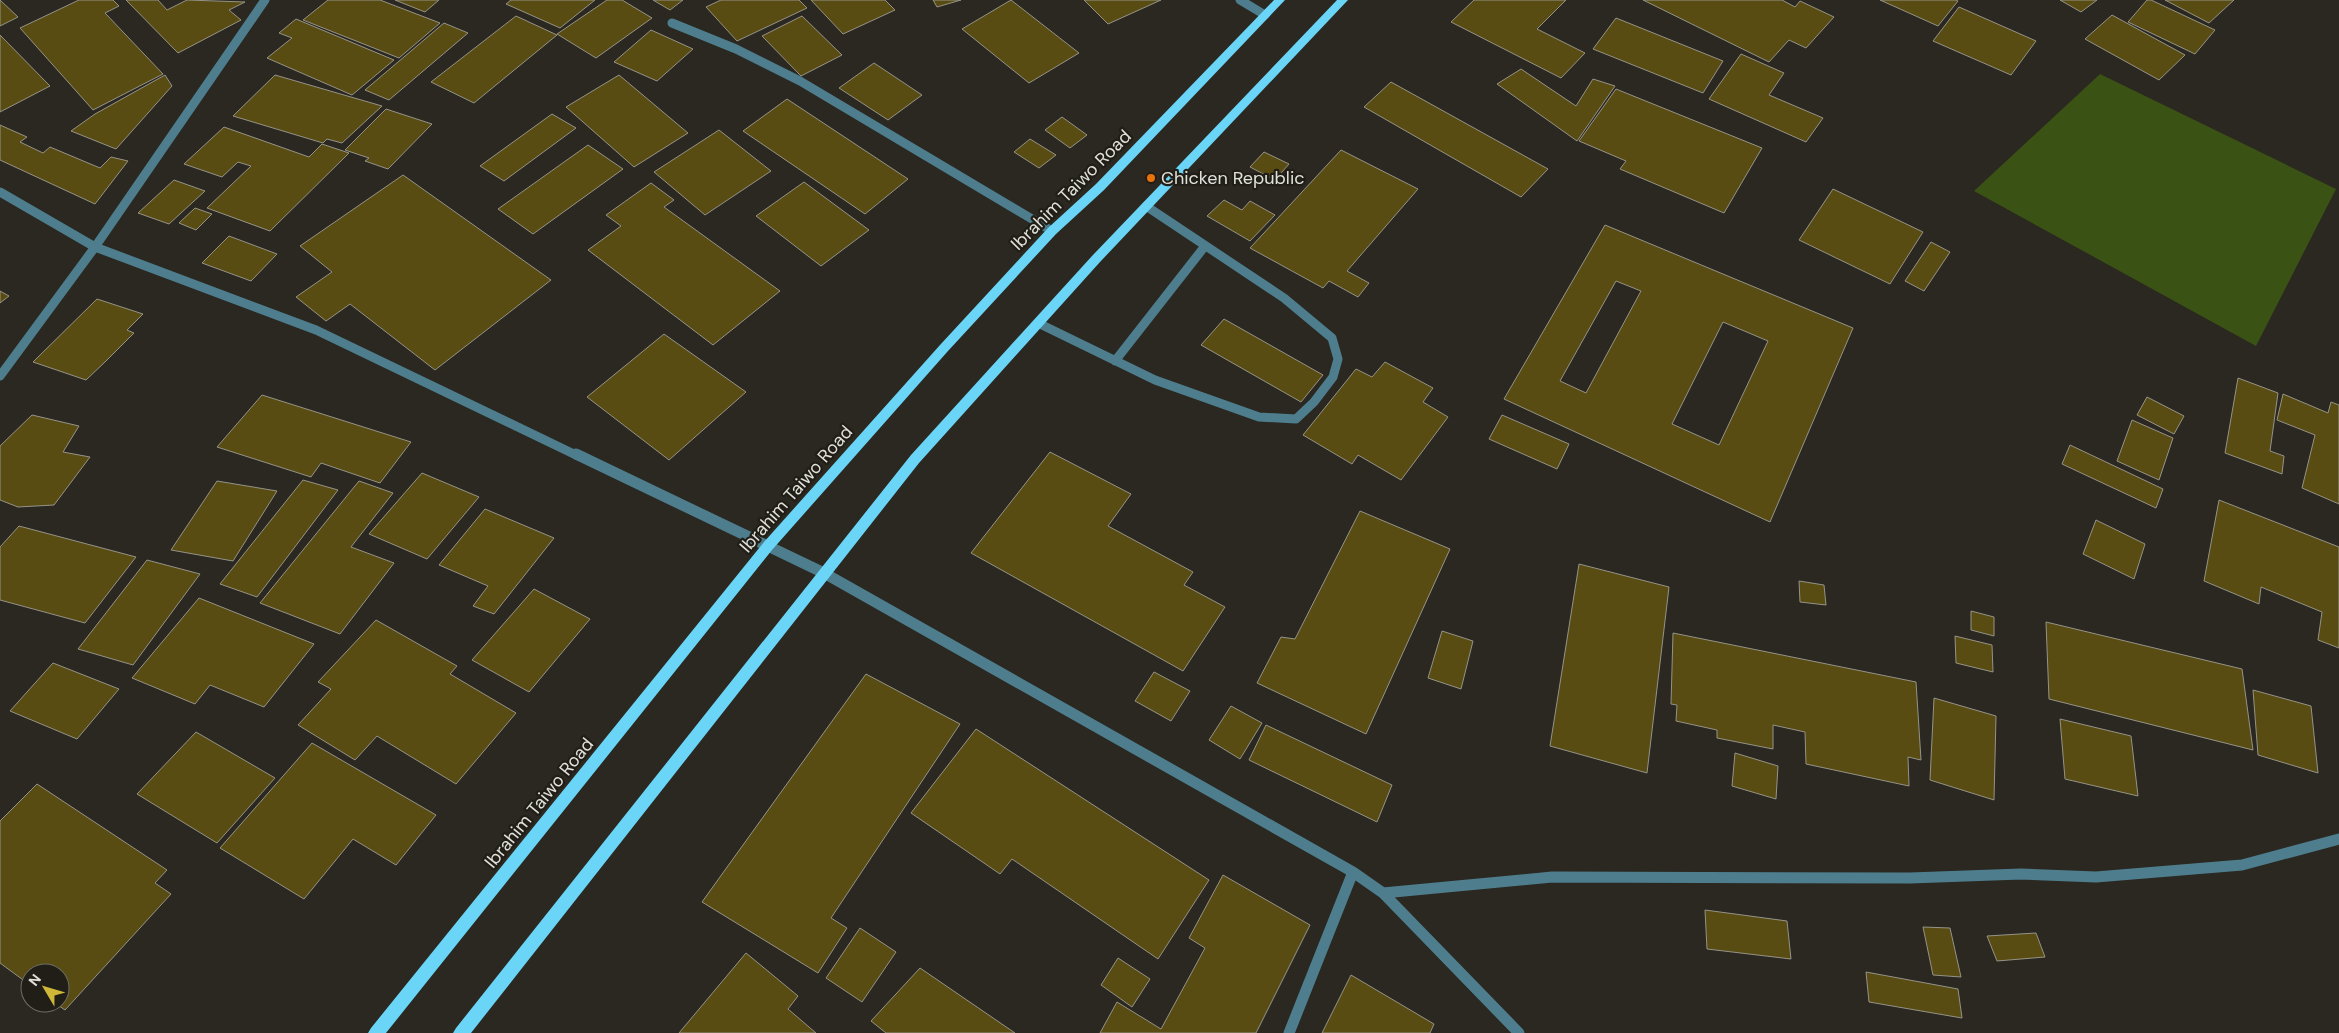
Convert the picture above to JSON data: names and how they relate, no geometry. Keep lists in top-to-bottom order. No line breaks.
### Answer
{"streets":{"main road":["Ibrahim Taiwo Road"]},"places":["Chicken Republic"],"north":"top left"}
